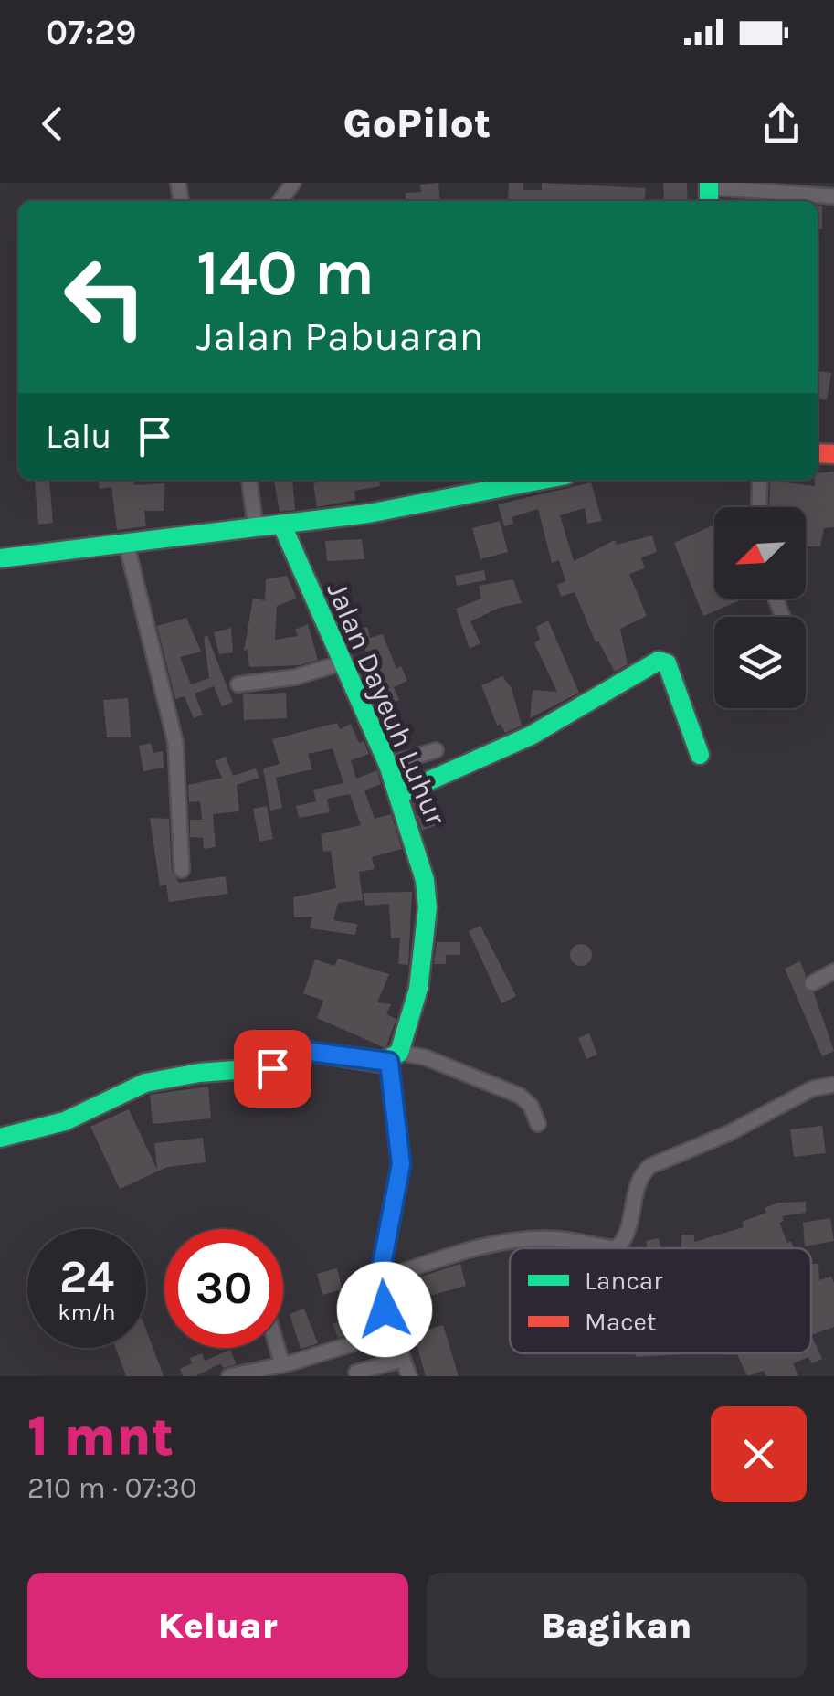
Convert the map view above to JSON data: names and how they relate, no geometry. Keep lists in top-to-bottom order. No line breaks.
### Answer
{"streets":{"street":["Jalan Dayeuh Luhur"]},"legend":["Lancar","Macet"],"north":"bottom left","page":{"status":"07:29","header":"GoPilot","turn":["140 m","Jalan Pabuaran"],"then":"Lalu","speed":"24 km/h","limit":"30","heading":["1 mnt","210 m · 07:30"],"buttons":["Keluar","Bagikan"]}}
